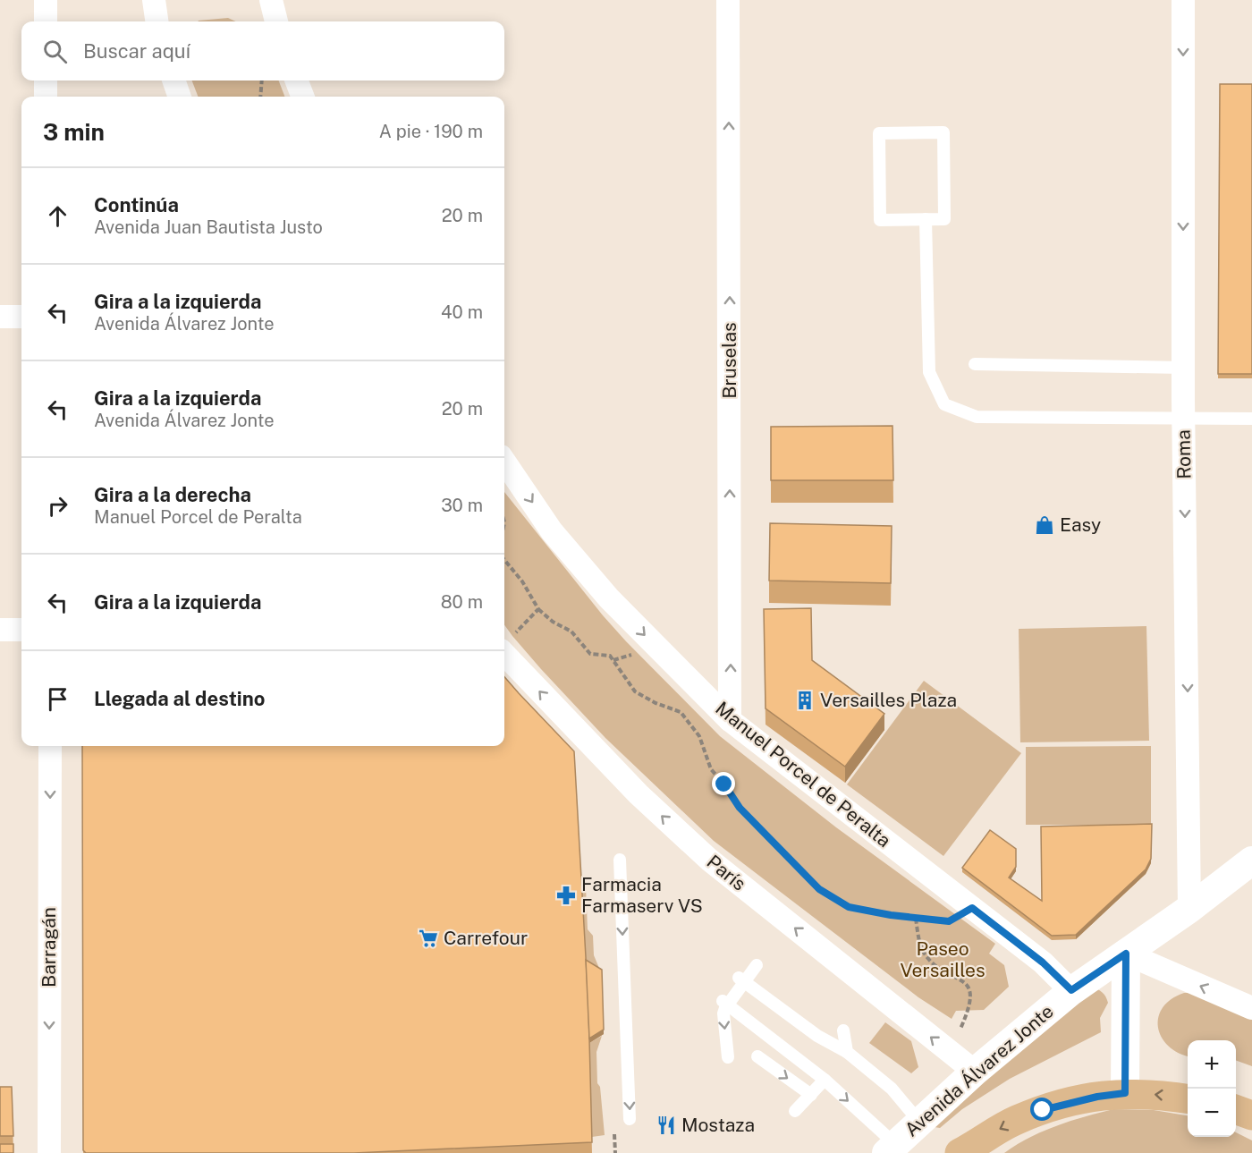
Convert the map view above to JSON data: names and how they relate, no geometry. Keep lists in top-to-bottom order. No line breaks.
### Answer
{"streets":{"street":["Bruselas","Roma","Manuel Porcel de Peralta","París","Barragán","Avenida Álvarez Jonte"]},"crossings":[["Bruselas","Manuel Porcel de Peralta"],["Roma","Avenida Álvarez Jonte"],["Manuel Porcel de Peralta","Avenida Álvarez Jonte"],["París","Avenida Álvarez Jonte"]],"one_way":["Bruselas","Roma","Manuel Porcel de Peralta","París","Barragán"],"parks":["Paseo Versailles"],"places":{"shop":["Easy"],"building":["Versailles Plaza"],"pharmacy":["Farmacia Farmaserv VS"],"supermarket":["Carrefour"],"restaurant":["Mostaza"]},"page":{"search":"Buscar aquí","heading":["3 min","A pie · 190 m"],"list":[["Continúa","Avenida Juan Bautista Justo","20 m"],["Gira a la izquierda","Avenida Álvarez Jonte","40 m"],["Gira a la izquierda","Avenida Álvarez Jonte","20 m"],["Gira a la derecha","Manuel Porcel de Peralta","30 m"],["Gira a la izquierda","80 m"],"Llegada al destino"],"map_buttons":["+","−"]}}
